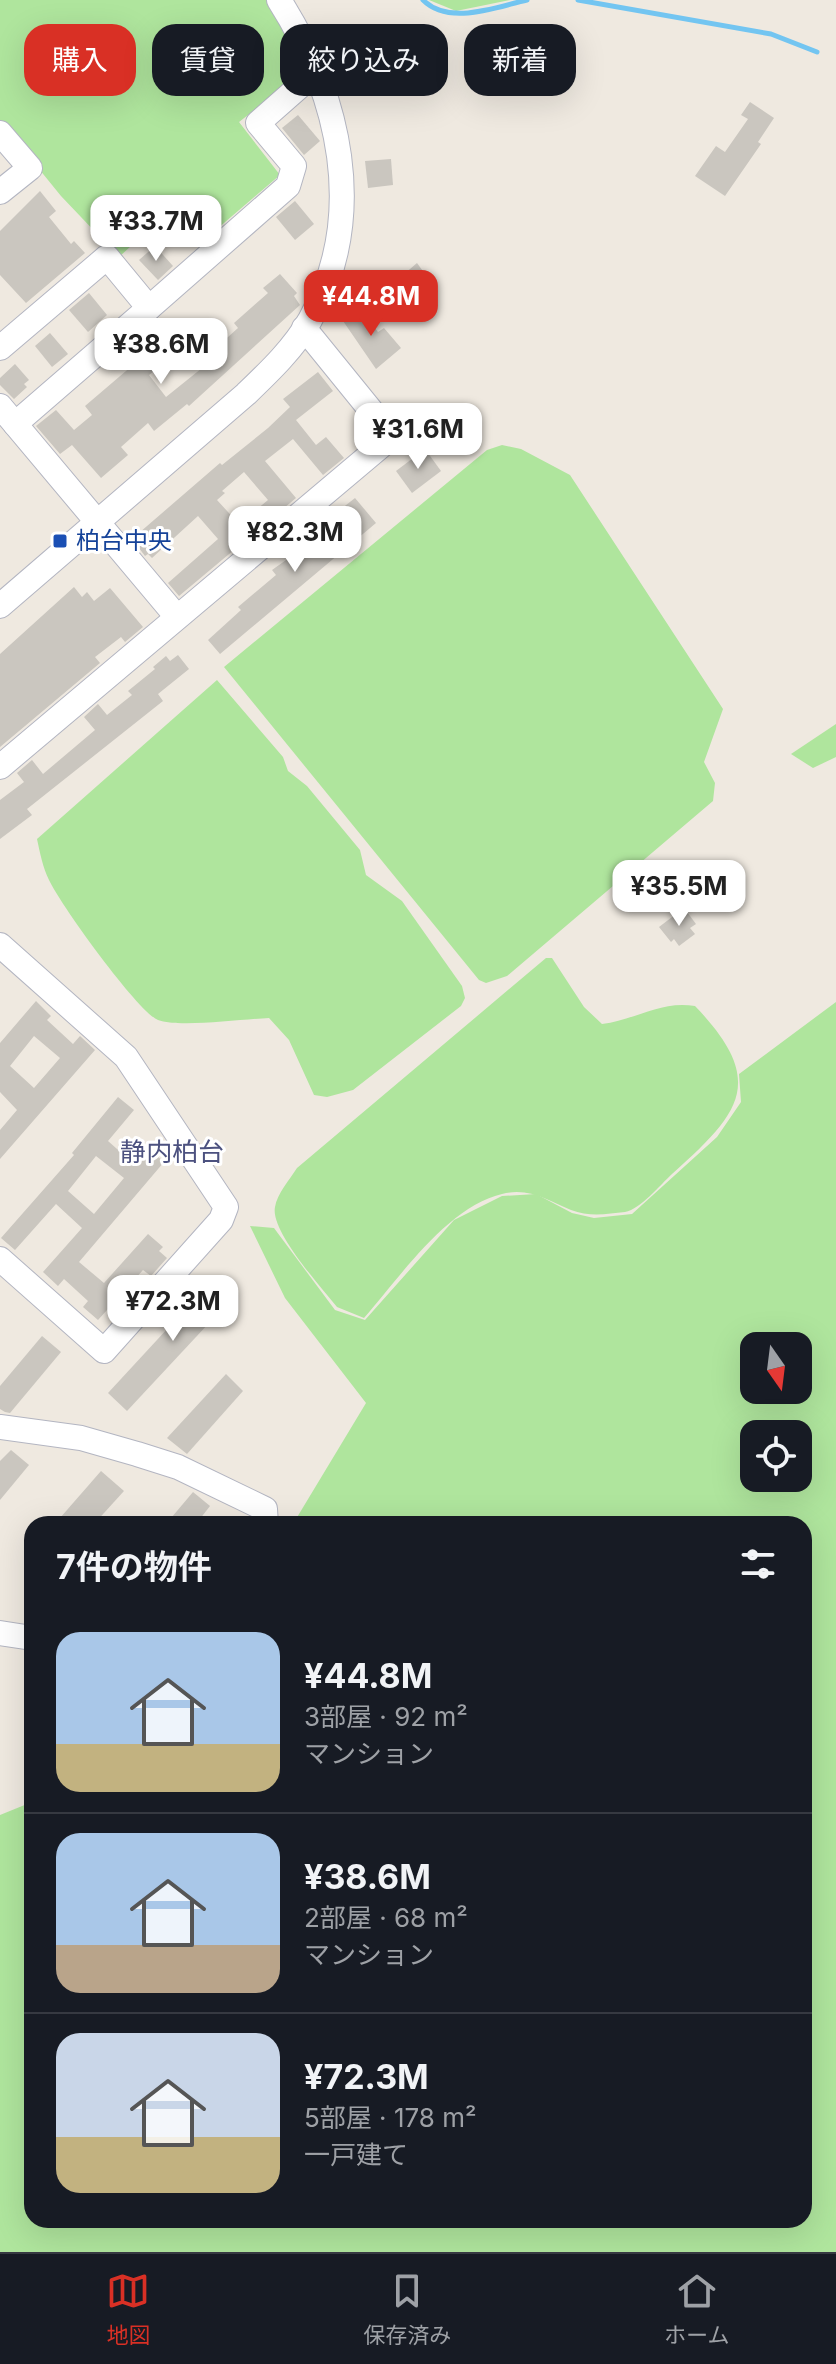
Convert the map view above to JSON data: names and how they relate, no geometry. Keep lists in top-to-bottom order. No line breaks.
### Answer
{"districts":["静内柏台"],"places":{"transit":["柏台中央"]},"north":"bottom","page":{"chip":["購入","賃貸","絞り込み","新着"],"price":["¥33.7M","¥44.8M","¥38.6M","¥31.6M","¥82.3M","¥35.5M","¥72.3M"],"heading":"7件の物件","list":[{"name":"¥44.8M","note":"3部屋 · 92 m² · マンション"},{"name":"¥38.6M","note":"2部屋 · 68 m² · マンション"},{"name":"¥72.3M","note":"5部屋 · 178 m² · 一戸建て"}],"tabs":["地図","保存済み","ホーム"]}}
